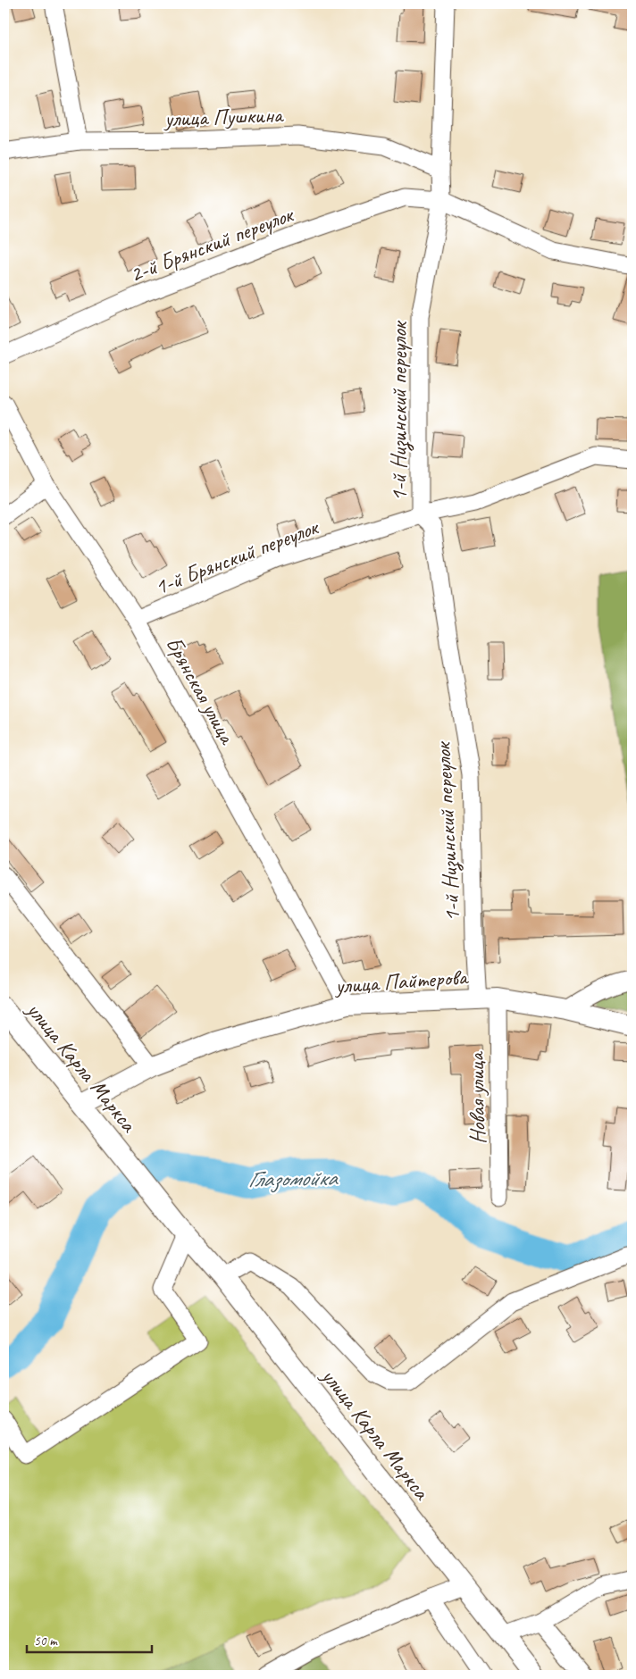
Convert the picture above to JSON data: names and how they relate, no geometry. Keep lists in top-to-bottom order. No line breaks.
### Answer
{"streets":{"main road":["улица Пайтерова","улица Карла Маркса"],"street":["улица Пушкина","2-й Брянский переулок","1-й Низинский переулок","1-й Брянский переулок","Брянская улица","Новая улица"]},"crossings":[["улица Пушкина","1-й Низинский переулок"],["2-й Брянский переулок","1-й Низинский переулок"],["1-й Низинский переулок","1-й Брянский переулок"],["1-й Низинский переулок","улица Пайтерова"],["1-й Низинский переулок","Новая улица"],["1-й Брянский переулок","Брянская улица"],["Брянская улица","улица Пайтерова"],["улица Пайтерова","улица Карла Маркса"],["улица Пайтерова","Новая улица"]],"water":["Глазомойка"],"scale_bar":"50 m"}
